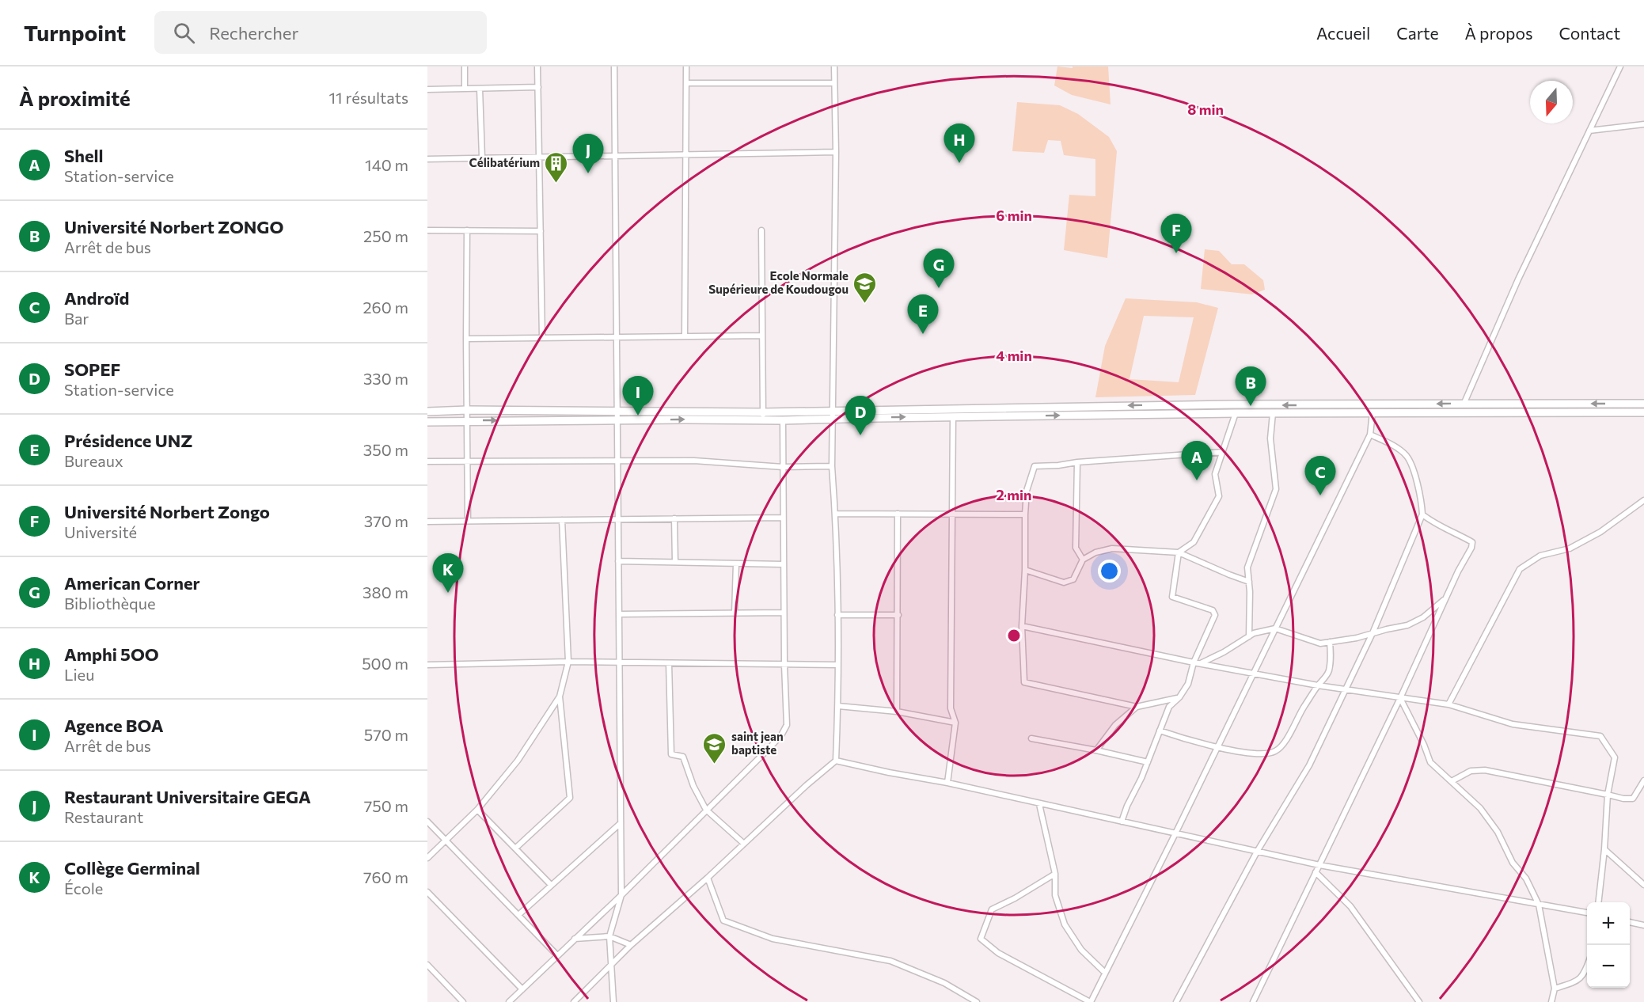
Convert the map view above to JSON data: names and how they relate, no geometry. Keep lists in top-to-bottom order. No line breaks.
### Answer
{"places":{"building":["Célibatérium"],"school or university":["Ecole Normale Supérieure de Koudougou","saint jean baptiste"]},"north":"bottom","page":{"header":"Turnpoint","search":"Rechercher","nav":["Accueil","Carte","À propos","Contact"],"heading":["À proximité","11 résultats"],"pins":["H","J","F","G","E","B","I","D","A","C","K"],"list":[{"mark":"A","name":"Shell","note":"Station-service","value":"140 m"},{"mark":"B","name":"Université Norbert ZONGO","note":"Arrêt de bus","value":"250 m"},{"mark":"C","name":"Androïd","note":"Bar","value":"260 m"},{"mark":"D","name":"SOPEF","note":"Station-service","value":"330 m"},{"mark":"E","name":"Présidence UNZ","note":"Bureaux","value":"350 m"},{"mark":"F","name":"Université Norbert Zongo","note":"Université","value":"370 m"},{"mark":"G","name":"American Corner","note":"Bibliothèque","value":"380 m"},{"mark":"H","name":"Amphi 5OO","note":"Lieu","value":"500 m"},{"mark":"I","name":"Agence BOA","note":"Arrêt de bus","value":"570 m"},{"mark":"J","name":"Restaurant Universitaire GEGA","note":"Restaurant","value":"750 m"},{"mark":"K","name":"Collège Germinal","note":"École","value":"760 m"}],"map_buttons":["+","−"]},"rings":["8 min","6 min","4 min","2 min"]}
